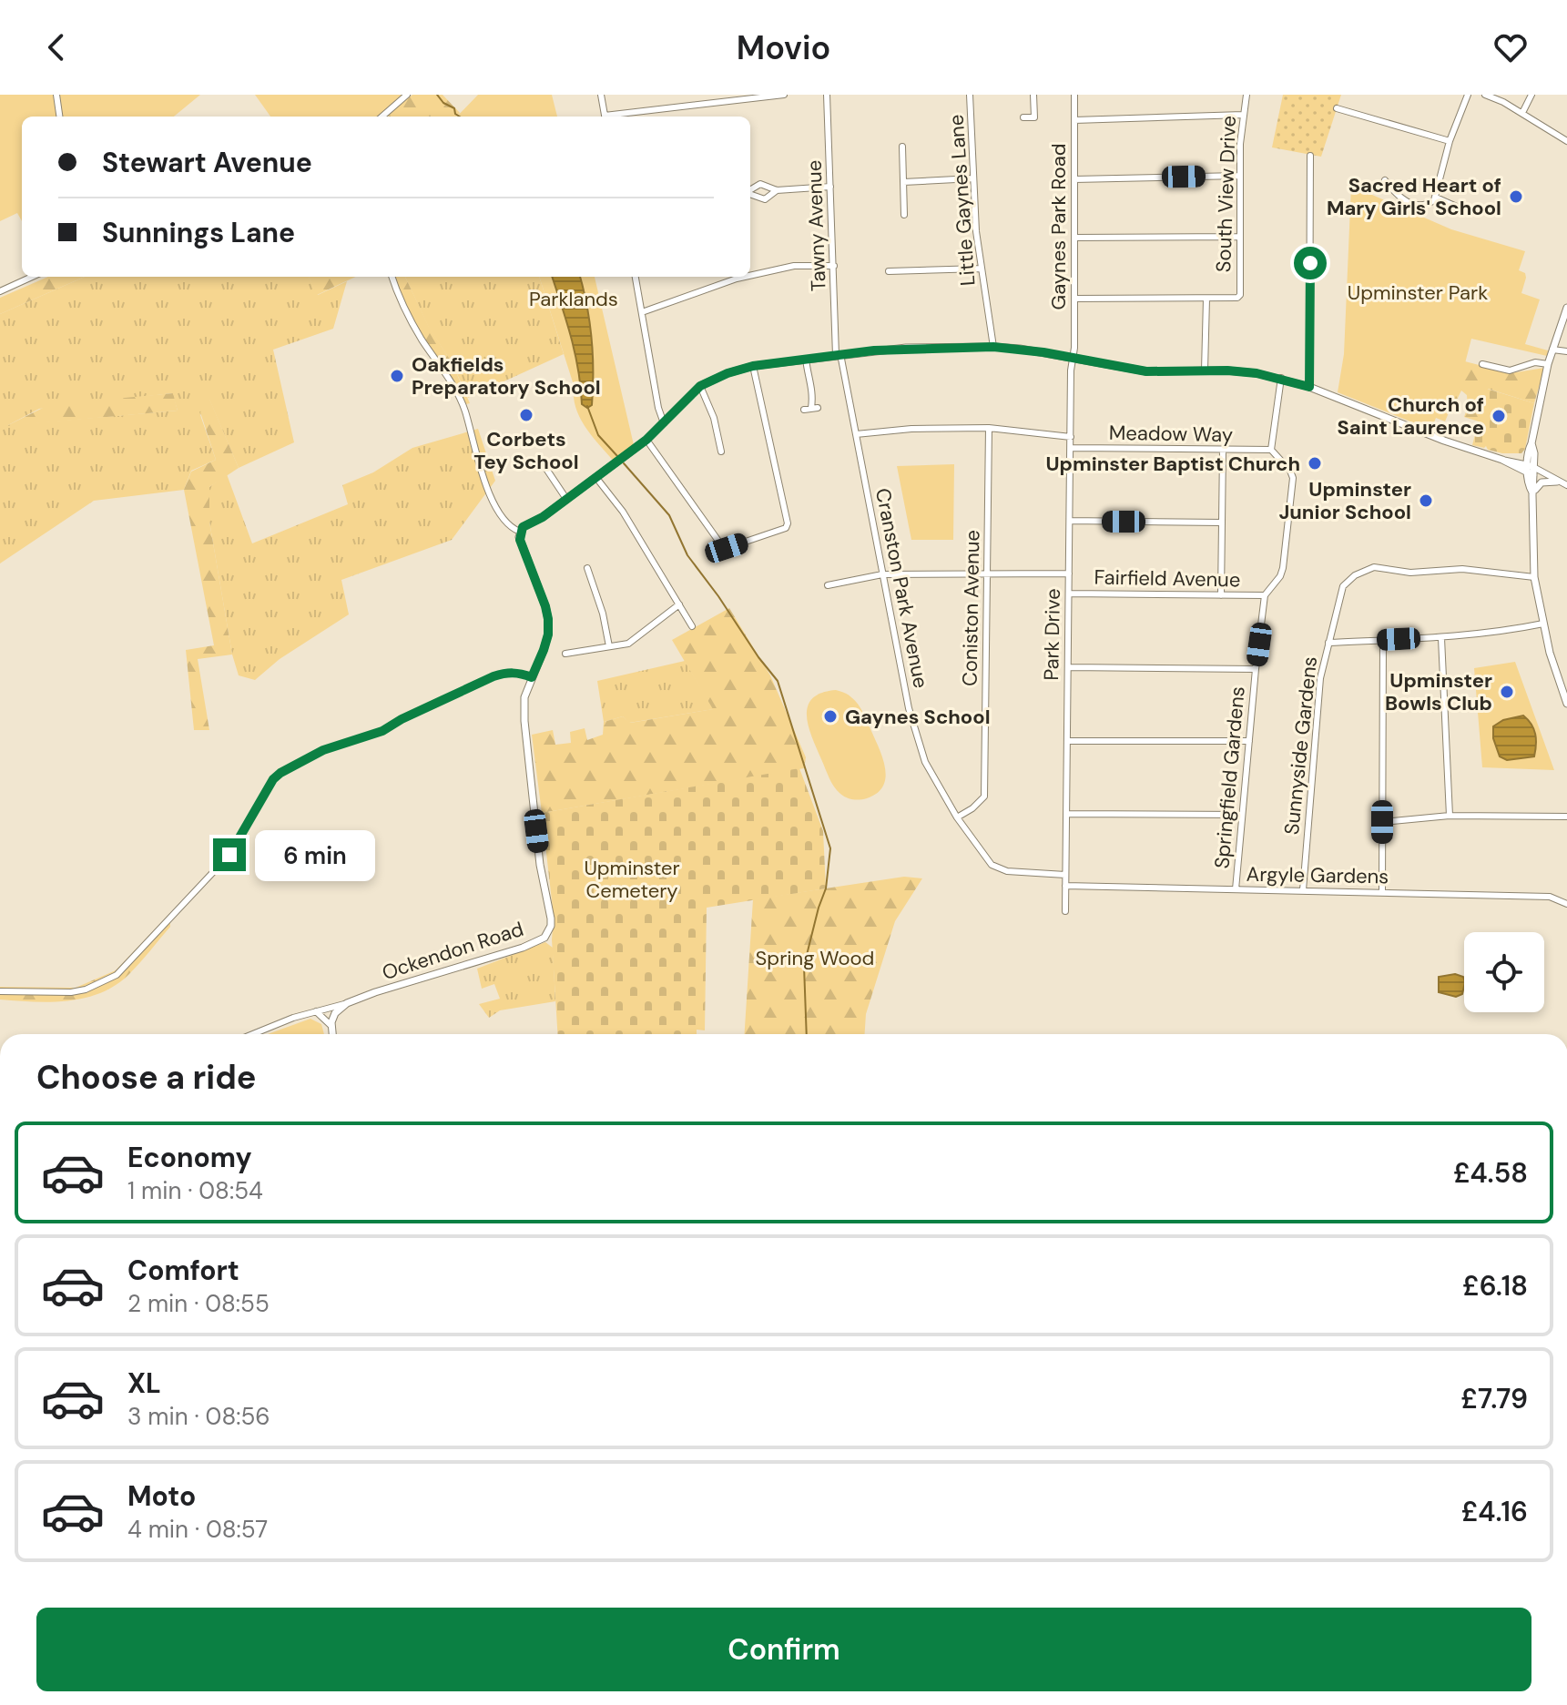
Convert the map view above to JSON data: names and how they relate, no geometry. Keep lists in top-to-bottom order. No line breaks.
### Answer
{"streets":{"main road":["Ockendon Road"],"street":["South View Drive","Little Gaynes Lane","Tawny Avenue","Gaynes Park Road","Meadow Way","Fairfield Avenue","Cranston Park Avenue","Coniston Avenue","Park Drive","Sunnyside Gardens","Springfield Gardens","Argyle Gardens"]},"crossings":[["Tawny Avenue","Cranston Park Avenue"],["Gaynes Park Road","Park Drive"],["Meadow Way","Park Drive"],["Meadow Way","Springfield Gardens"],["Fairfield Avenue","Park Drive"],["Fairfield Avenue","Springfield Gardens"],["Cranston Park Avenue","Coniston Avenue"],["Cranston Park Avenue","Park Drive"],["Park Drive","Argyle Gardens"],["Sunnyside Gardens","Argyle Gardens"],["Springfield Gardens","Argyle Gardens"]],"parks":["Upminster Park","Parklands","Upminster Cemetery","Spring Wood"],"places":["Sacred Heart of Mary Girls' School","Oakfields Preparatory School","Corbets Tey School","Church of Saint Laurence","Upminster Baptist Church","Upminster Junior School","Upminster Bowls Club","Gaynes School"],"page":{"header":"Movio","banner":["Stewart Avenue","Sunnings Lane"],"bubble":"6 min","heading":"Choose a ride","list":[{"name":"Economy","note":"1 min · 08:54","value":"£4.58"},{"name":"Comfort","note":"2 min · 08:55","value":"£6.18"},{"name":"XL","note":"3 min · 08:56","value":"£7.79"},{"name":"Moto","note":"4 min · 08:57","value":"£4.16"}],"buttons":"Confirm"}}
